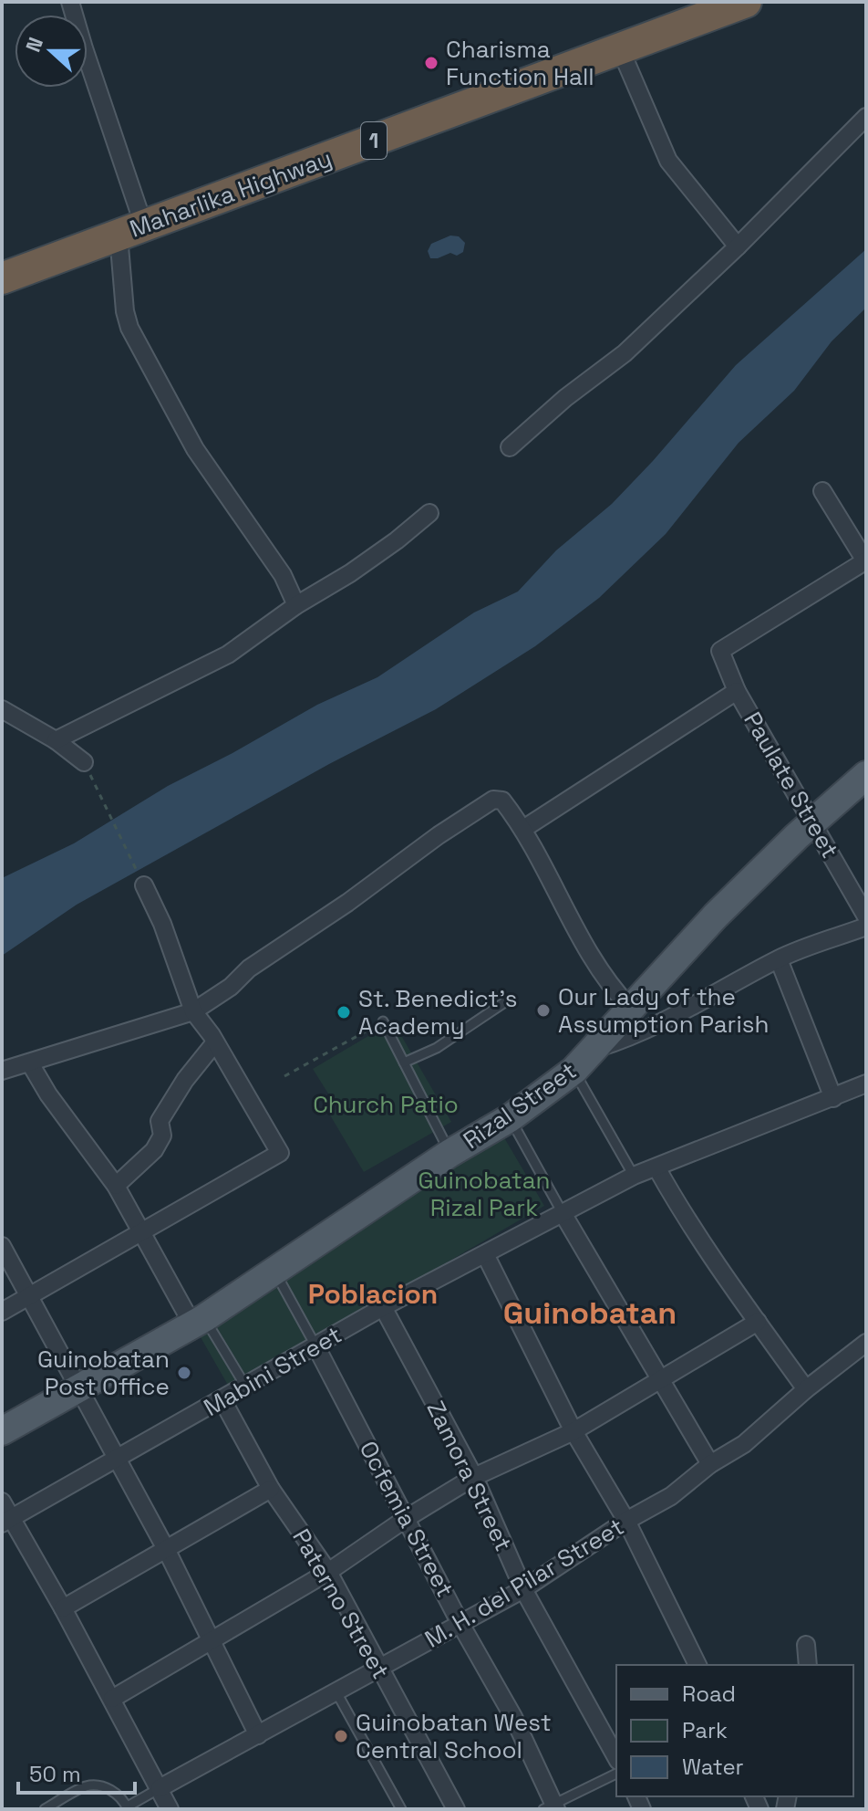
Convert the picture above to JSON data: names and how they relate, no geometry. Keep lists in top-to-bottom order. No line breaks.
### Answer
{"streets":{"highway":["1","Maharlika Highway"],"main road":["Rizal Street"],"street":["Paulate Street","Mabini Street","Zamora Street","Ocfemia Street","M. H. del Pilar Street","Paterno Street"]},"crossings":[["Paulate Street","Rizal Street"],["Mabini Street","Zamora Street"],["Mabini Street","Ocfemia Street"],["Mabini Street","Paterno Street"],["Zamora Street","M. H. del Pilar Street"],["Ocfemia Street","M. H. del Pilar Street"],["M. H. del Pilar Street","Paterno Street"]],"districts":["Poblacion","Guinobatan"],"parks":["Church Patio","Guinobatan Rizal Park"],"places":["Charisma Function Hall","Our Lady of the Assumption Parish","St. Benedict's Academy","Guinobatan Post Office","Guinobatan West Central School"],"legend":["Road","Park","Water"],"scale_bar":"50 m","north":"left"}
